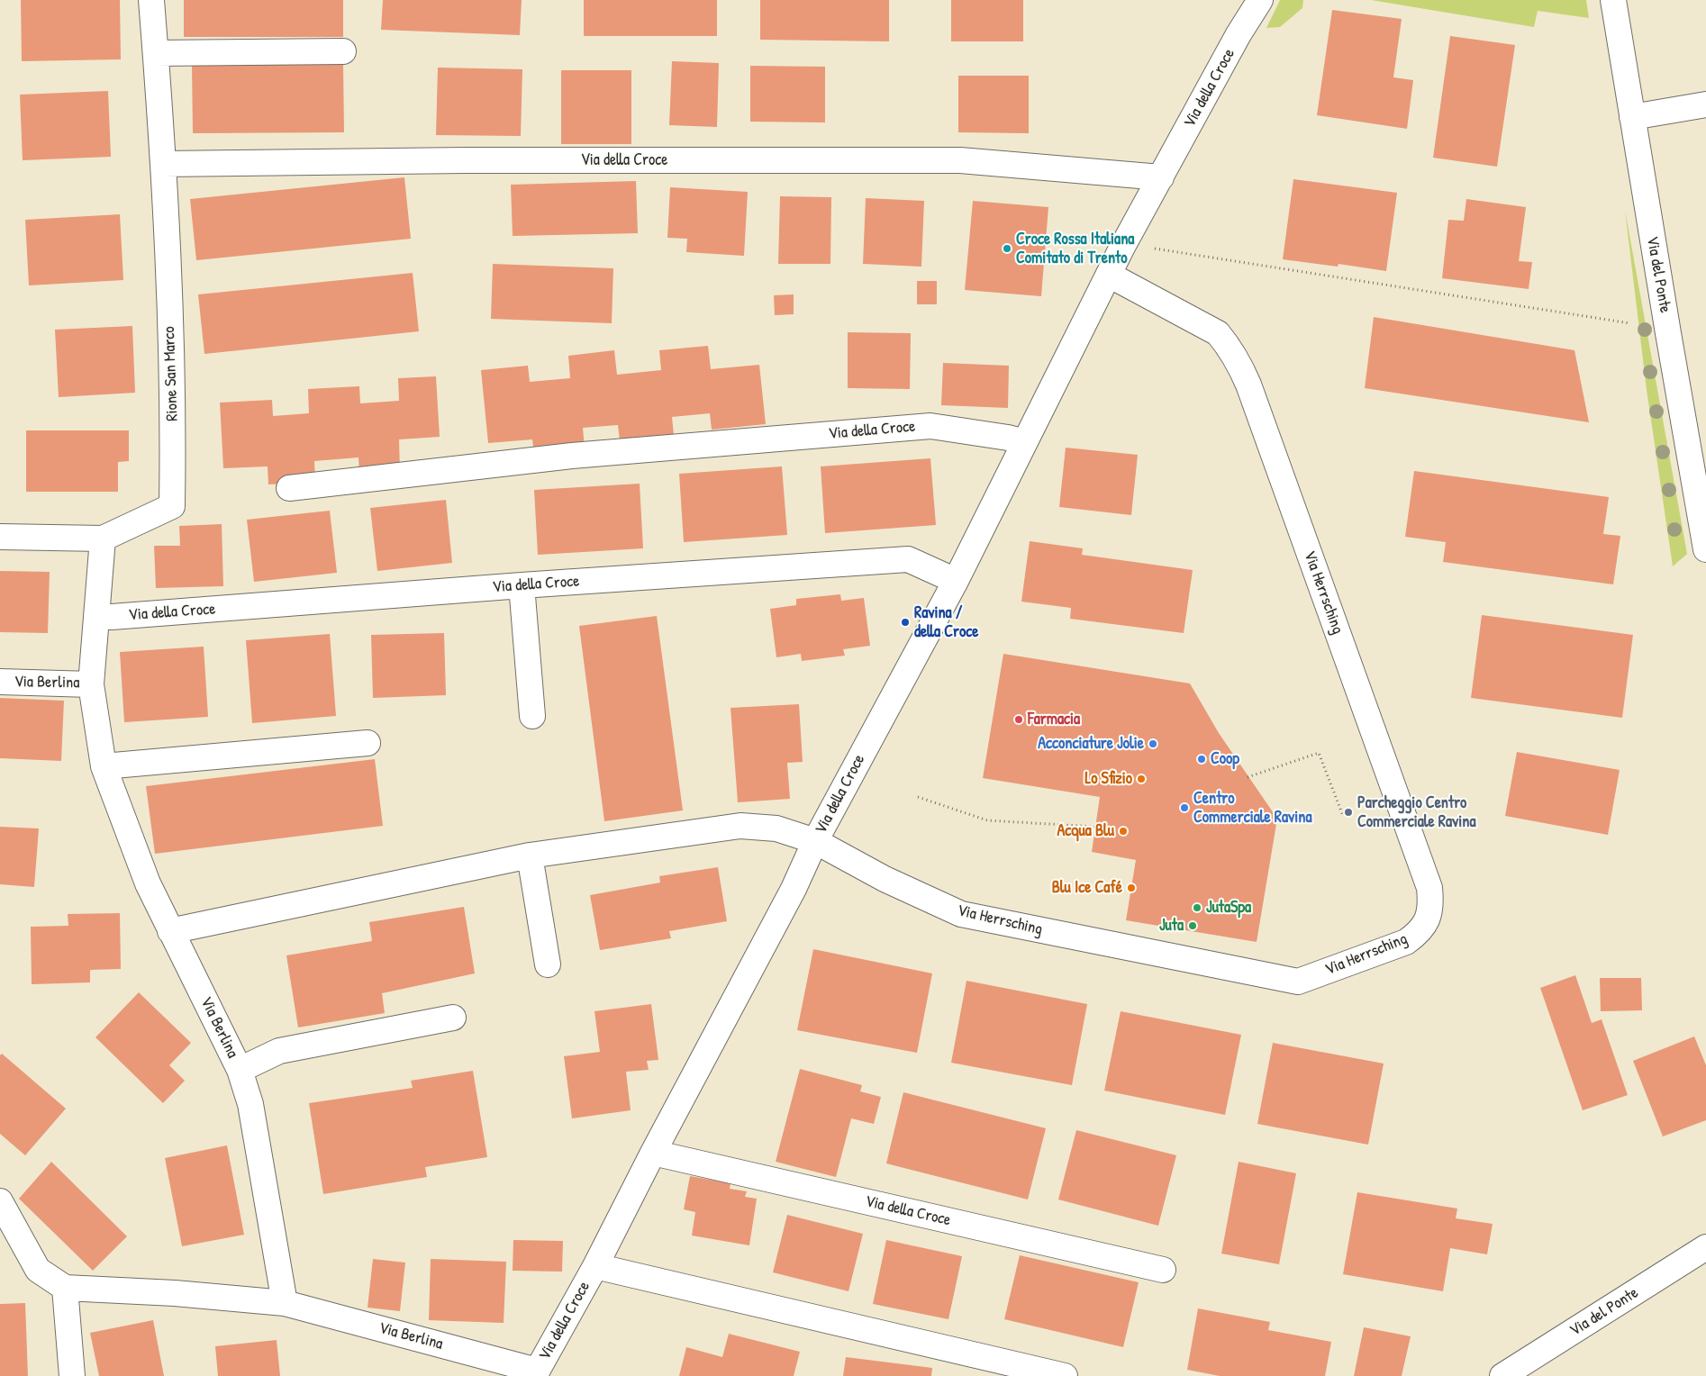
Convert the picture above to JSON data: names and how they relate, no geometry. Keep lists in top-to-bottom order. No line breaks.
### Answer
{"streets":{"street":["Via della Croce","Via del Ponte","Rione San Marco","Via Herrsching","Via Berlina"]},"crossings":[["Via della Croce","Rione San Marco"],["Via della Croce","Via Herrsching"],["Via della Croce","Via Berlina"]],"places":["Croce Rossa Italiana Comitato di Trento","Ravina / della Croce","Farmacia","Acconciature Jolie","Coop","Lo Sfizio","Centro Commerciale Ravina","Parcheggio Centro Commerciale Ravina","Acqua Blu","Blu Ice Café","JutaSpa","Juta"]}
